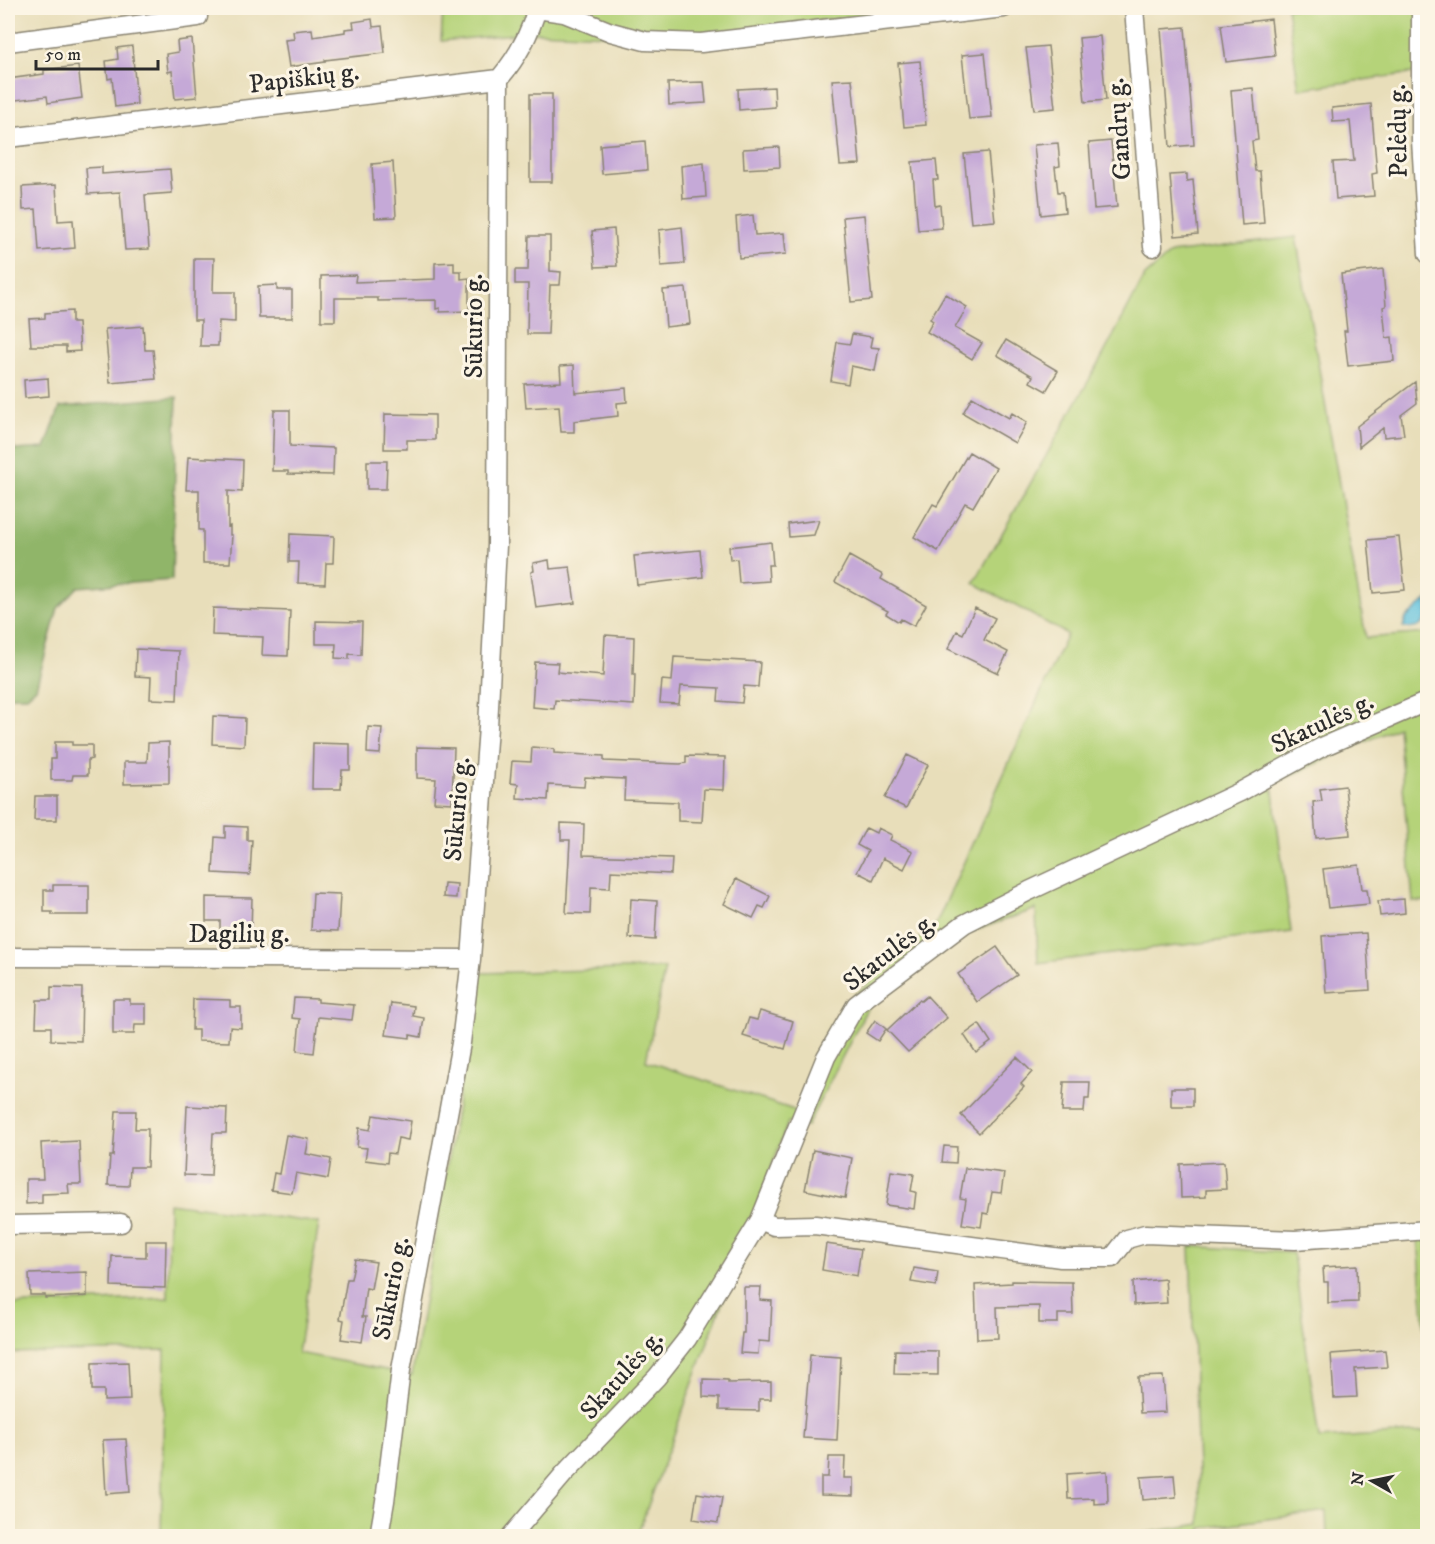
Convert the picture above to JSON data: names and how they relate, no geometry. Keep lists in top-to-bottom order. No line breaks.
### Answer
{"streets":{"street":["Papiškių g.","Gandrų g.","Pelėdų g.","Sūkurio g.","Skatulės g.","Dagilių g."]},"crossings":[["Papiškių g.","Sūkurio g."],["Sūkurio g.","Dagilių g."]],"scale_bar":"50 m","north":"left"}
